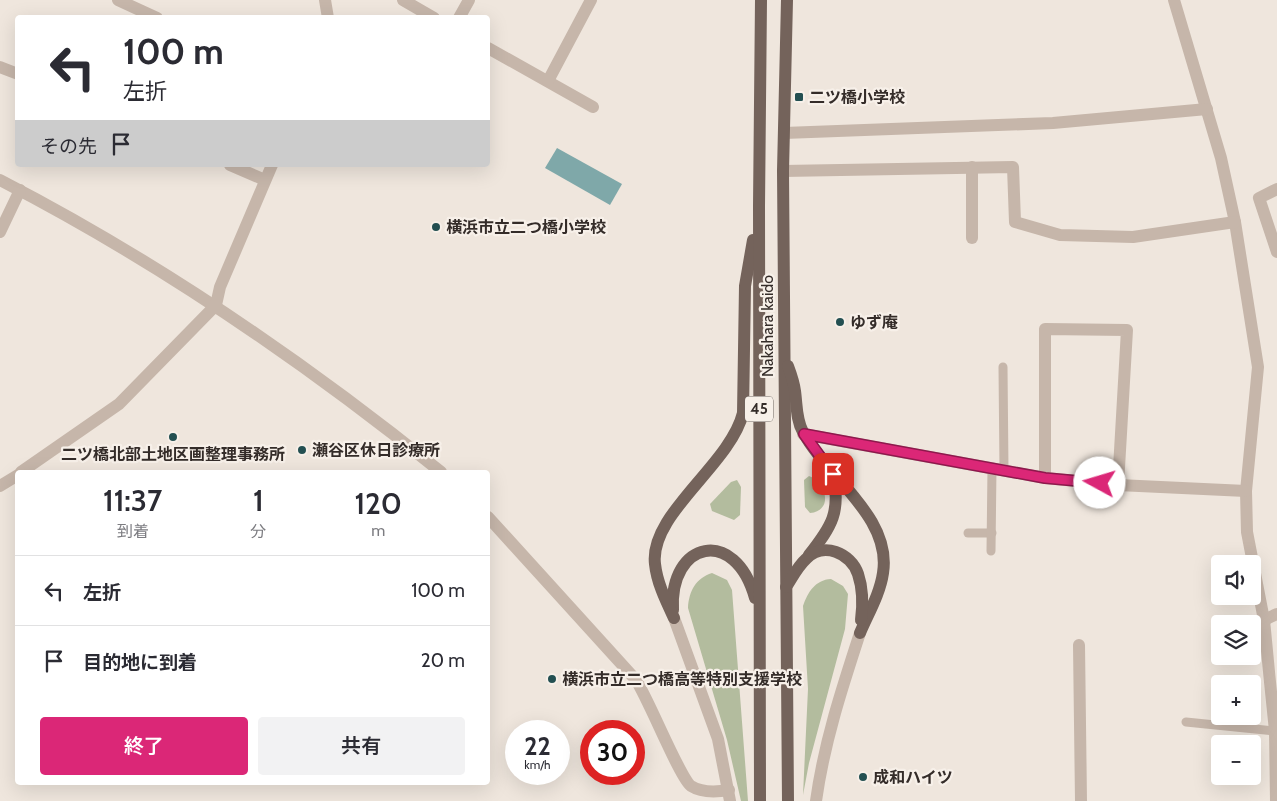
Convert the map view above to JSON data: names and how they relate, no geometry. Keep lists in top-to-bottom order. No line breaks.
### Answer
{"streets":{"main road":["Nakahara kaido","45"]},"places":{"transit":["二ツ橋小学校"],"other":["横浜市立二つ橋小学校","ゆず庵","二ツ橋北部土地区画整理事務所","瀬谷区休日診療所","横浜市立二つ橋高等特別支援学校","成和ハイツ"]},"page":{"turn":["100 m","左折"],"then":"その先","eta":["11:37","到着","1","分","120","m"],"map_buttons":["+","−"],"list":[{"name":"左折","value":"100 m"},{"name":"目的地に到着","value":"20 m"}],"buttons":["終了","共有"],"speed":"22 km/h","limit":"30"}}
